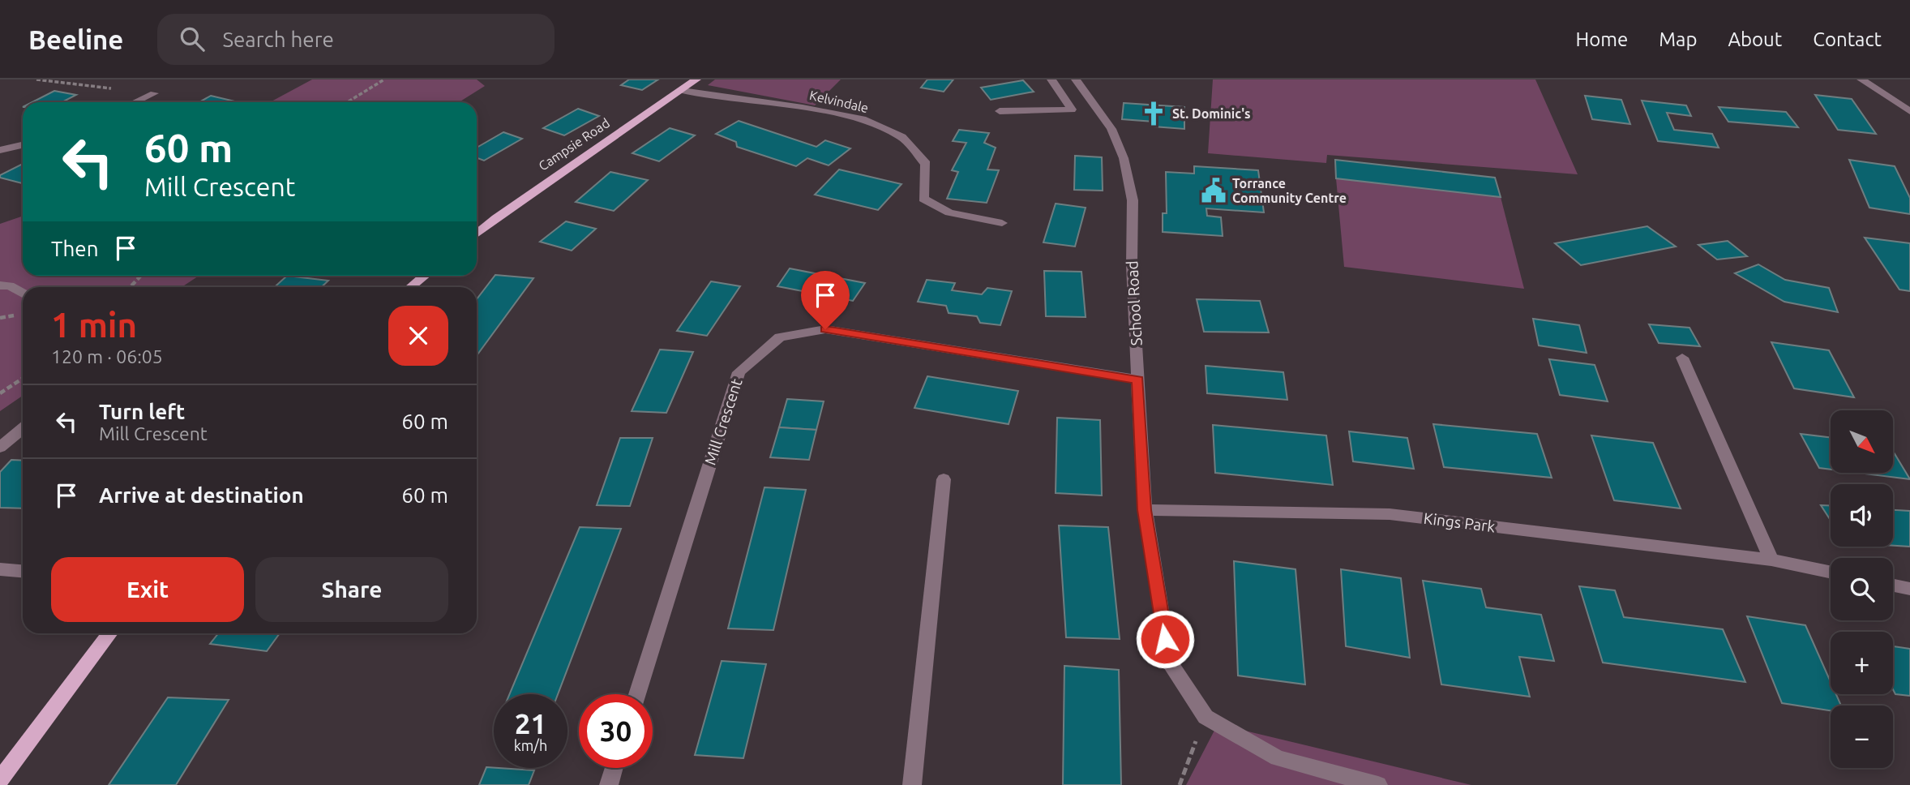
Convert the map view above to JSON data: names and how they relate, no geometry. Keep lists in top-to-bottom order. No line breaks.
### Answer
{"streets":{"main road":["Campsie Road"],"street":["Kelvindale","School Road","Mill Crescent","Kings Park"]},"crossings":[["Kelvindale","Campsie Road"],["School Road","Mill Crescent"],["School Road","Kings Park"]],"places":{"church":["St. Dominic's"],"public building":["Torrance Community Centre"]},"north":"bottom right","page":{"header":"Beeline","search":"Search here","nav":["Home","Map","About","Contact"],"turn":["60 m","Mill Crescent"],"then":"Then","heading":["1 min","120 m · 06:05"],"list":[{"name":"Turn left","note":"Mill Crescent","value":"60 m"},{"name":"Arrive at destination","value":"60 m"}],"map_buttons":["+","−"],"buttons":["Exit","Share"],"speed":"21 km/h","limit":"30"}}
